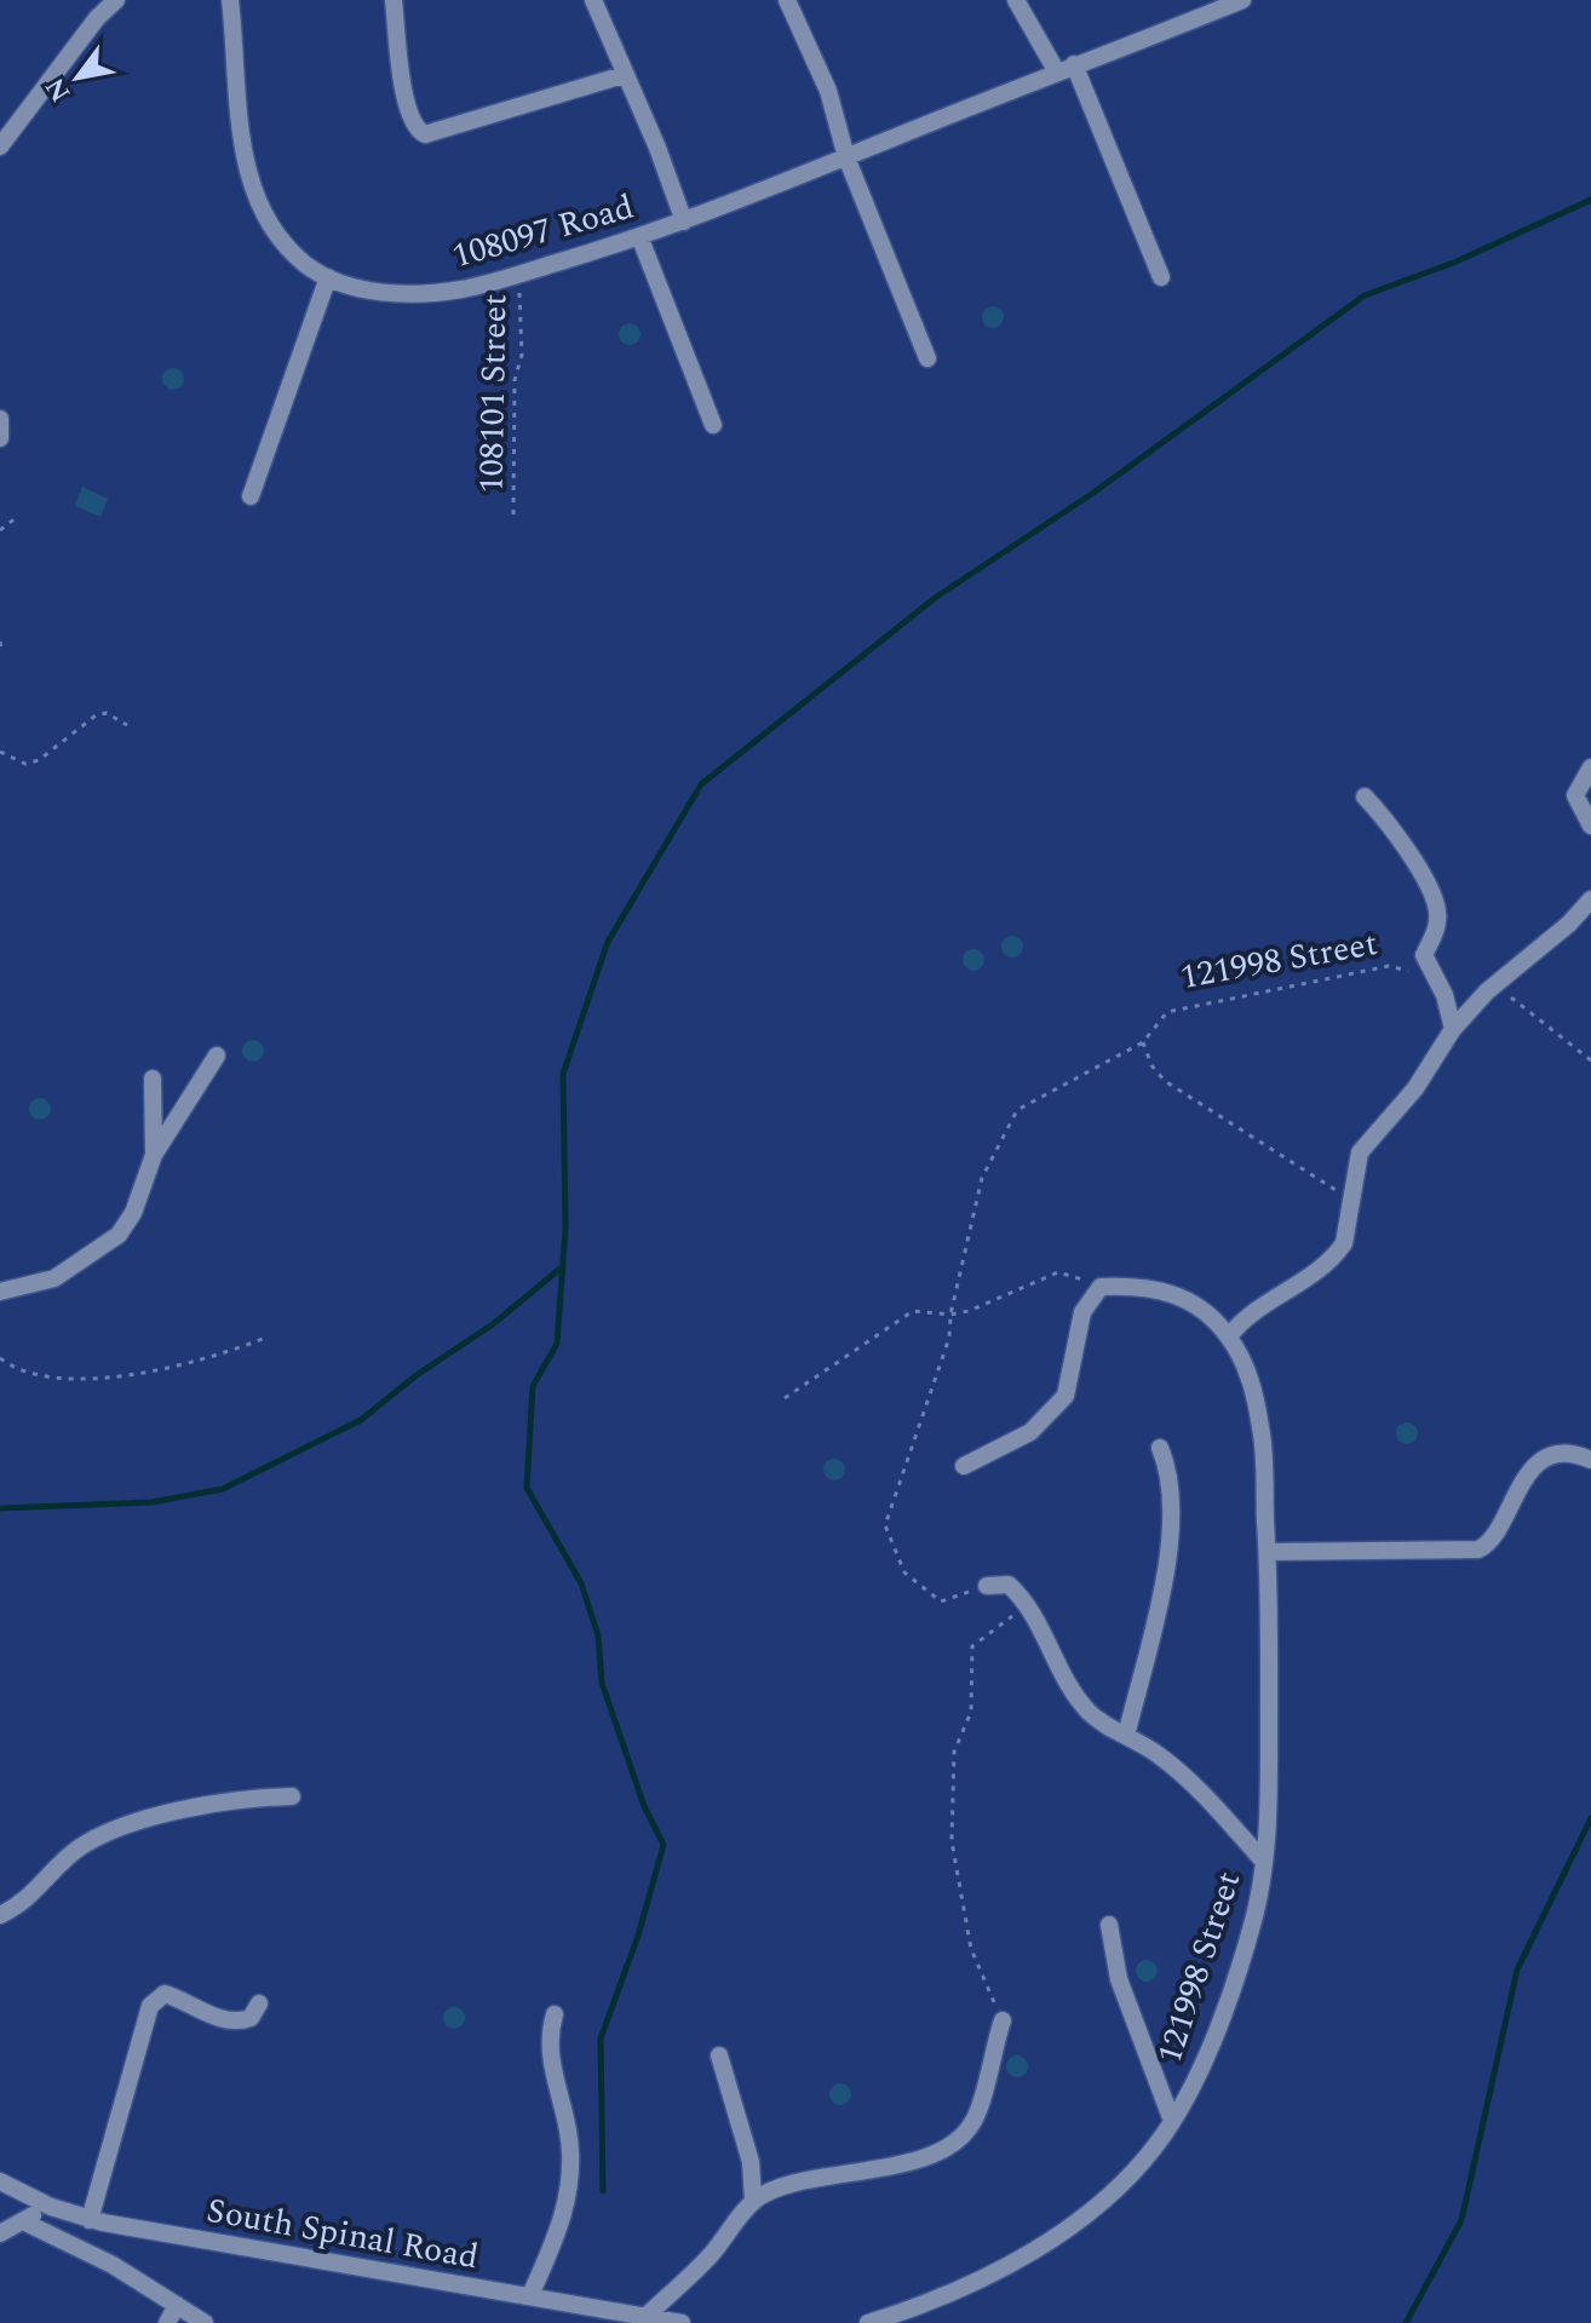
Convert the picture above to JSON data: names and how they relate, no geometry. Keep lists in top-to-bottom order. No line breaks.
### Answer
{"streets":{"street":["108097 Road","121998 Street","South Spinal Road"],"path":["108101 Street"]},"crossings":[["108097 Road","108101 Street"]],"north":"bottom left"}
